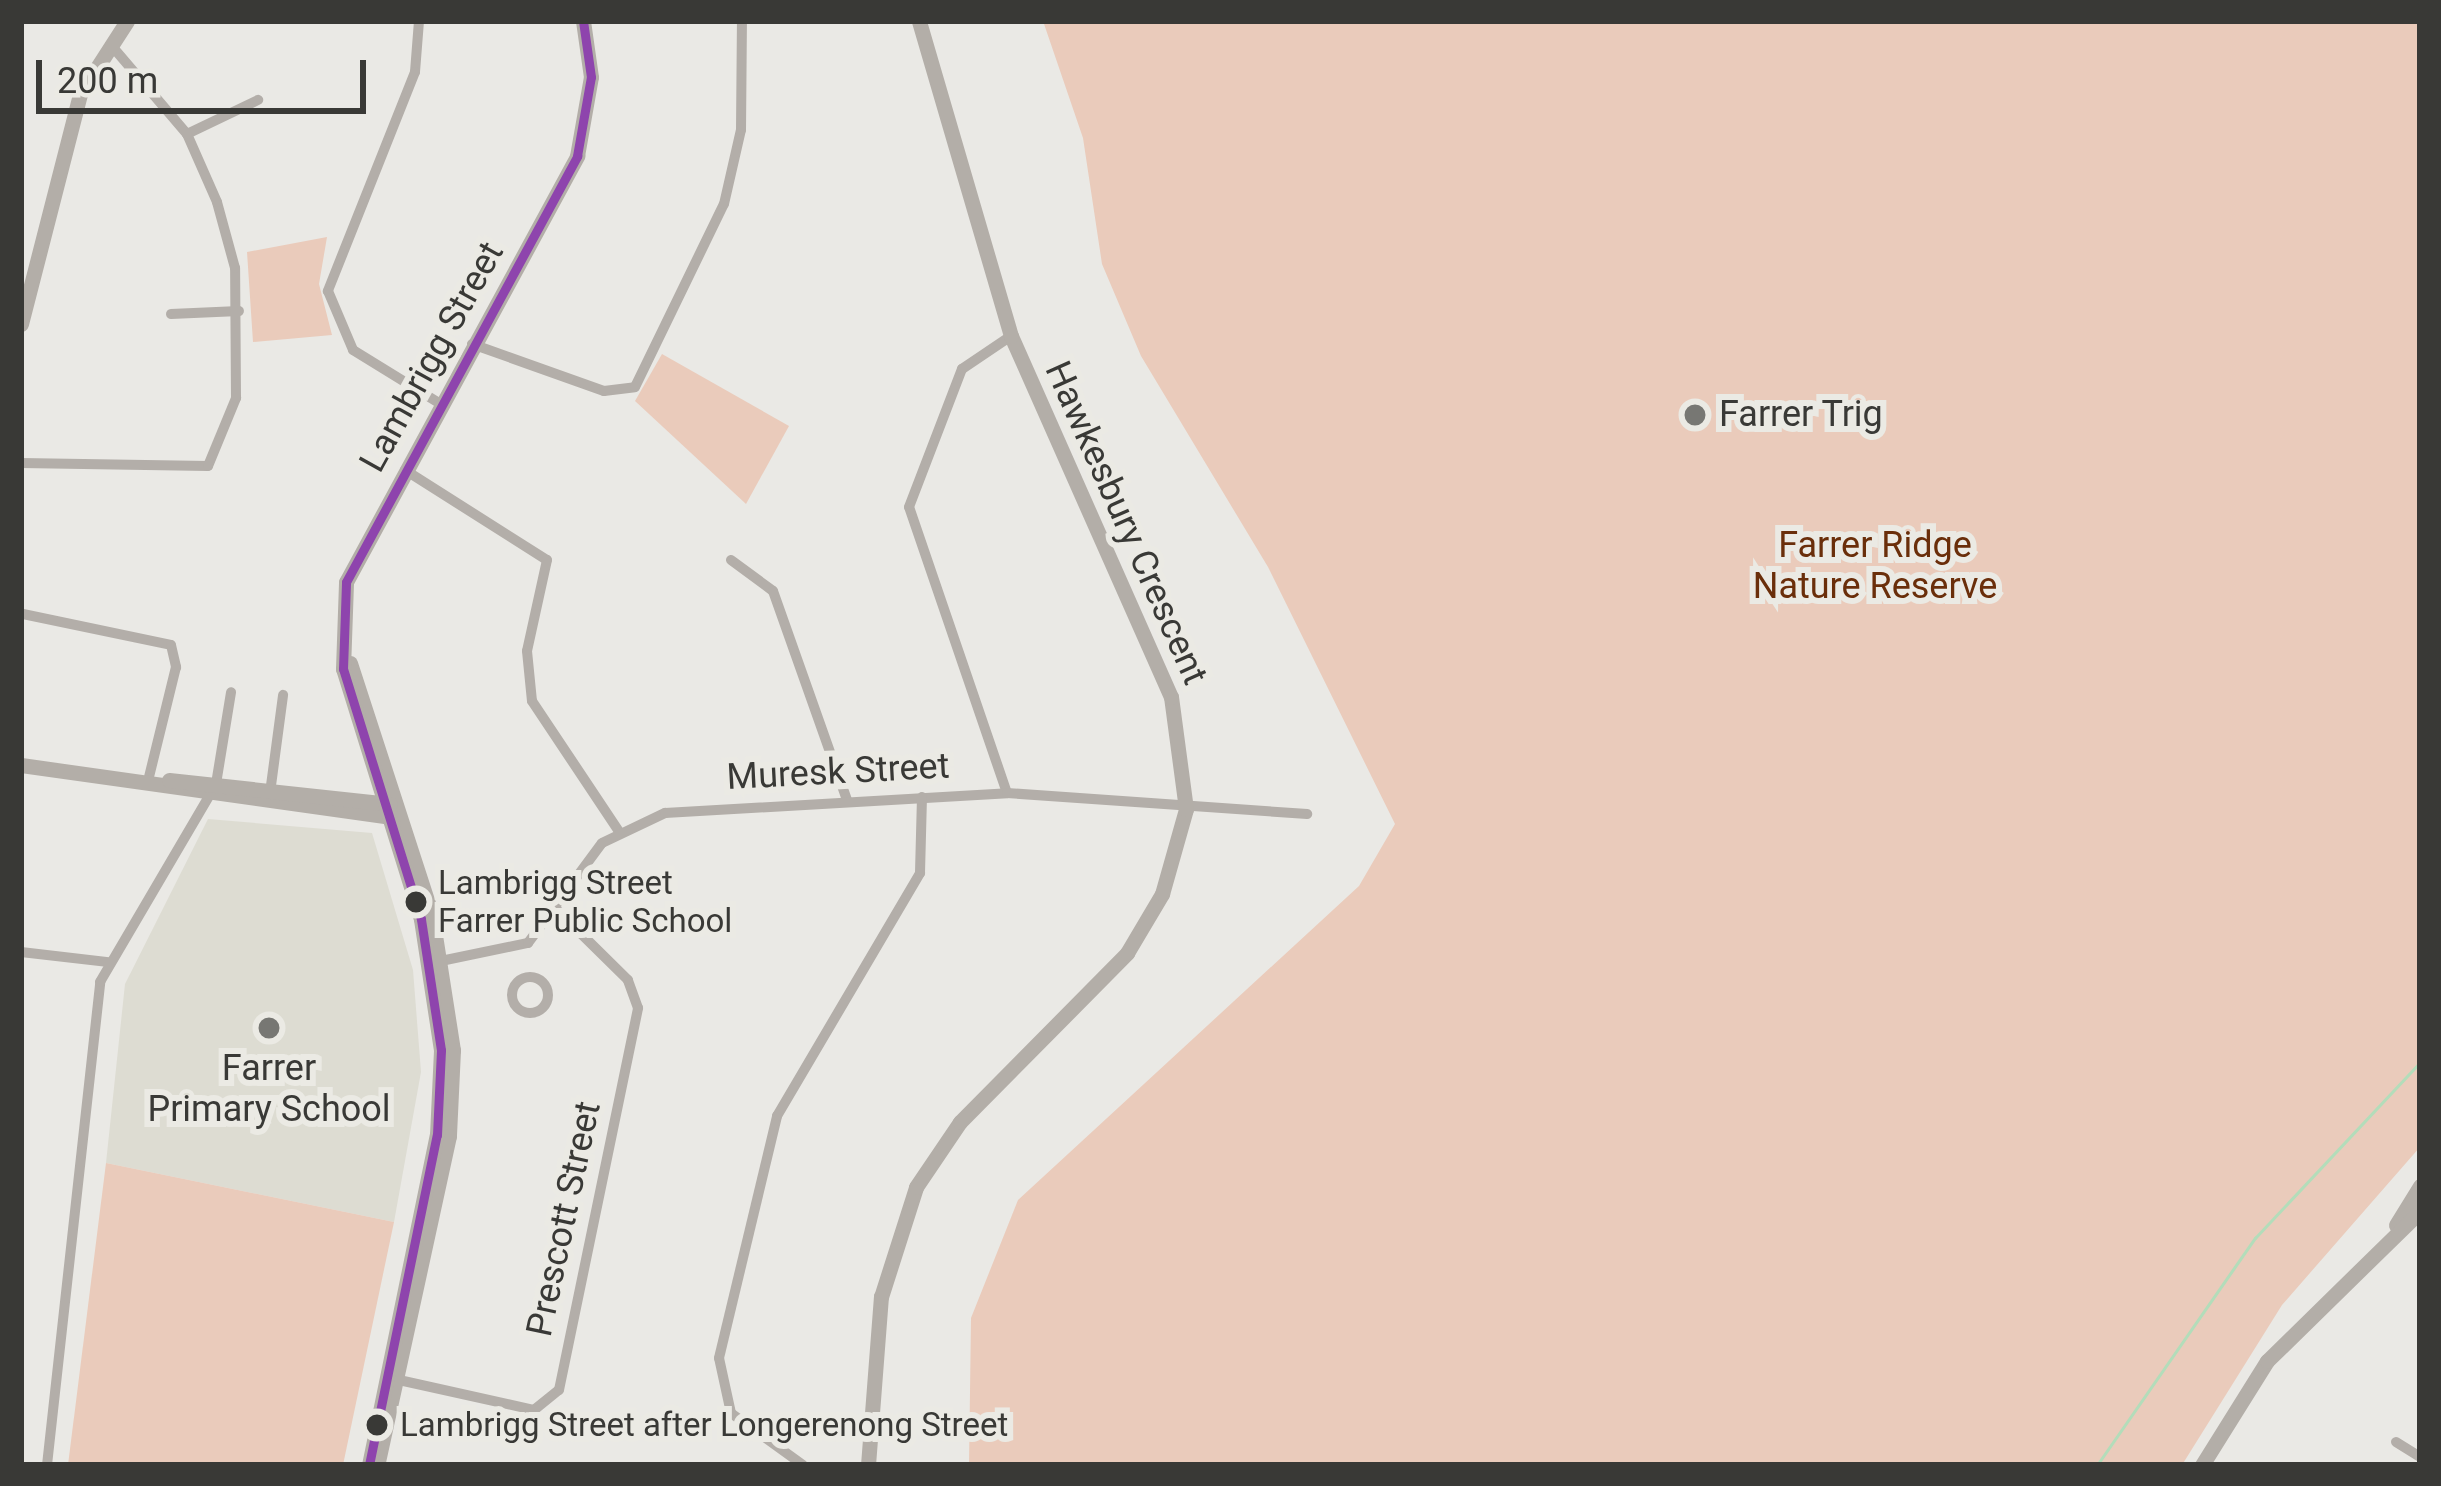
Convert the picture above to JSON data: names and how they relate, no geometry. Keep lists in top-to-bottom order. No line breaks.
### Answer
{"streets":{"street":["Lambrigg Street","Hawkesbury Crescent","Muresk Street","Prescott Street"]},"crossings":[["Lambrigg Street","Prescott Street"],["Hawkesbury Crescent","Muresk Street"]],"parks":["Farrer Ridge Nature Reserve"],"places":["Farrer Trig","Lambrigg Street Farrer Public School","Farrer Primary School","Lambrigg Street after Longerenong Street"],"scale_bar":"200 m"}
